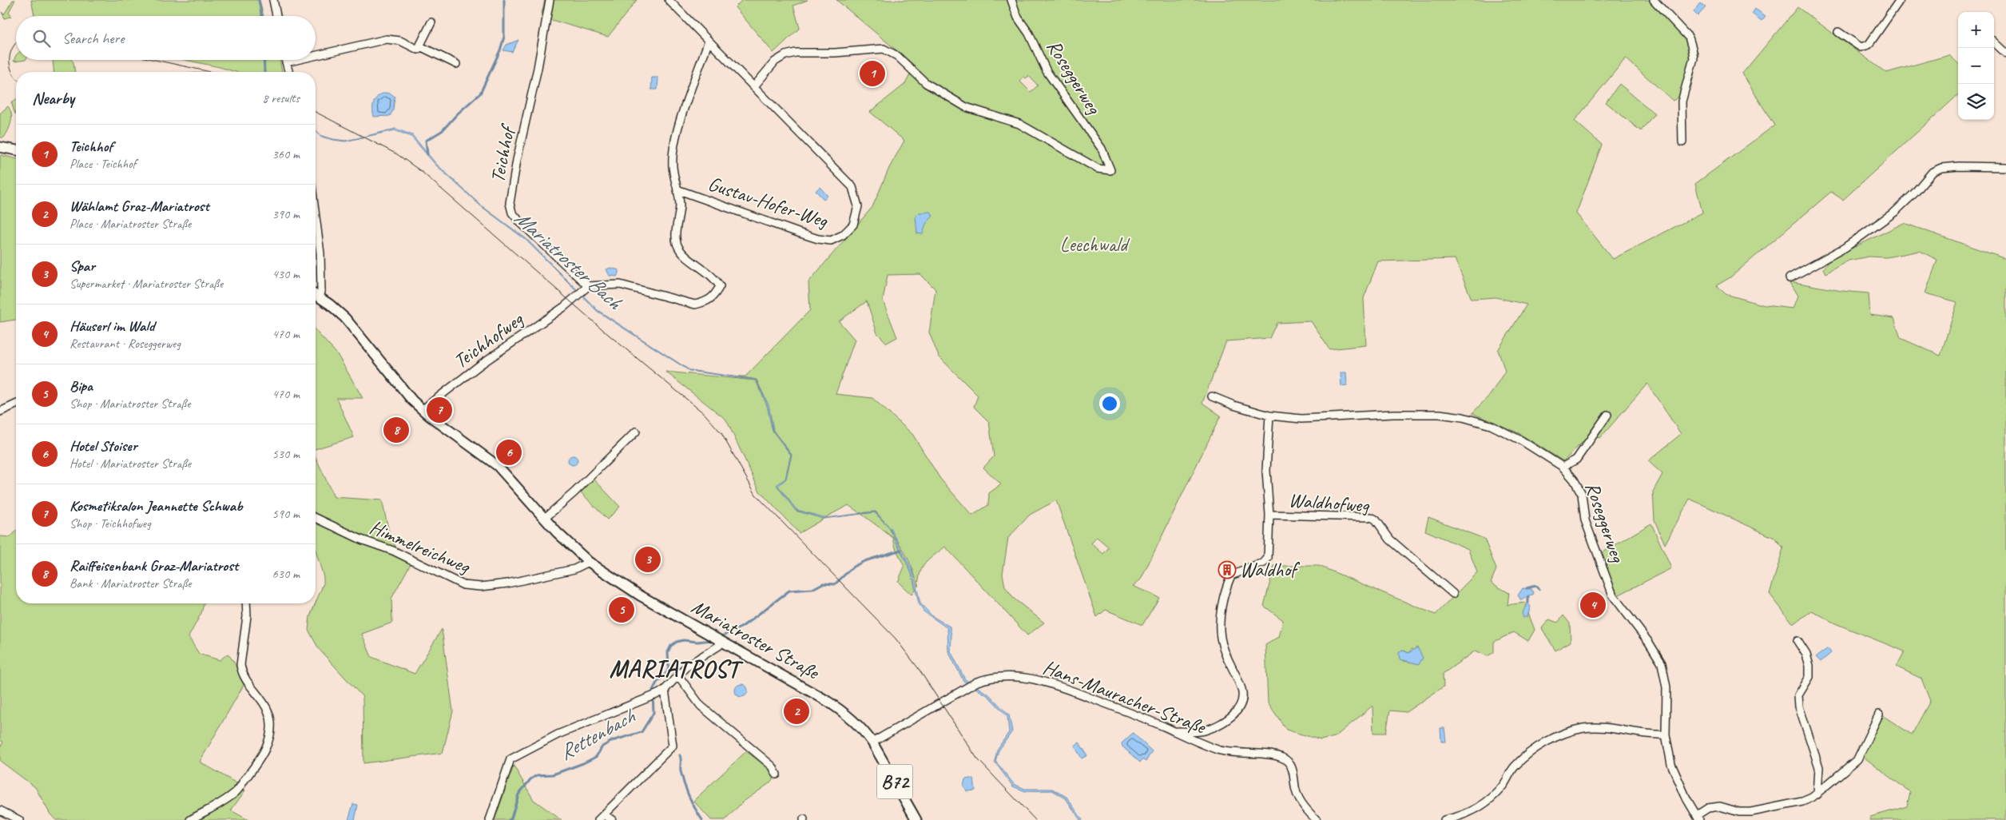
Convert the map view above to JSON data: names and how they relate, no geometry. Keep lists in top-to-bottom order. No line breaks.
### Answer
{"streets":{"main road":["Mariatroster Straße","B72"],"street":["Roseggerweg","Teichhof","Gustav-Hofer-Weg","Teichhofweg","Waldhofweg","Himmelreichweg","Hans-Mauracher-Straße"]},"crossings":[["Roseggerweg","Gustav-Hofer-Weg"],["Roseggerweg","Waldhofweg"],["Teichhof","Teichhofweg"],["Teichhofweg","Mariatroster Straße"],["Waldhofweg","Hans-Mauracher-Straße"],["Himmelreichweg","Mariatroster Straße"],["Mariatroster Straße","Hans-Mauracher-Straße"]],"districts":["MARIATROST"],"water":["Mariatroster Bach","Rettenbach"],"parks":["Leechwald"],"places":{"building":["Waldhof"]},"page":{"map_buttons":["+","−"],"search":"Search here","pins":["1","7","8","6","3","4","5","2"],"heading":["Nearby","8 results"],"list":[{"mark":"1","name":"Teichhof","note":"Place · Teichhof","value":"360 m"},{"mark":"2","name":"Wählamt Graz-Mariatrost","note":"Place · Mariatroster Straße","value":"390 m"},{"mark":"3","name":"Spar","note":"Supermarket · Mariatroster Straße","value":"430 m"},{"mark":"4","name":"Häuserl im Wald","note":"Restaurant · Roseggerweg","value":"470 m"},{"mark":"5","name":"Bipa","note":"Shop · Mariatroster Straße","value":"470 m"},{"mark":"6","name":"Hotel Stoiser","note":"Hotel · Mariatroster Straße","value":"530 m"},{"mark":"7","name":"Kosmetiksalon Jeannette Schwab","note":"Shop · Teichhofweg","value":"590 m"},{"mark":"8","name":"Raiffeisenbank Graz-Mariatrost","note":"Bank · Mariatroster Straße","value":"630 m"}]}}
